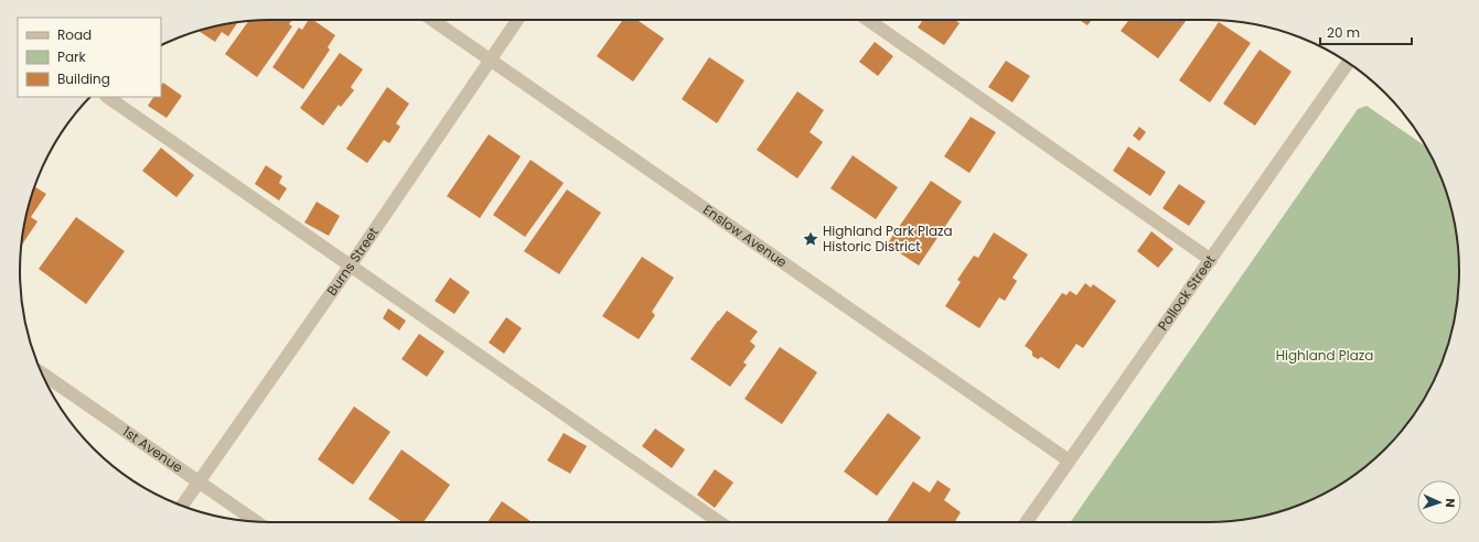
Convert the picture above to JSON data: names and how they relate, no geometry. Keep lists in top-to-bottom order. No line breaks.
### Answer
{"streets":{"street":["Enslow Avenue","Burns Street","Pollock Street","1st Avenue"]},"crossings":[["Enslow Avenue","Burns Street"],["Enslow Avenue","Pollock Street"],["Burns Street","1st Avenue"]],"parks":["Highland Plaza"],"places":{"place":["Highland Park Plaza Historic District"]},"legend":["Road","Park","Building"],"scale_bar":"20 m","north":"right"}
